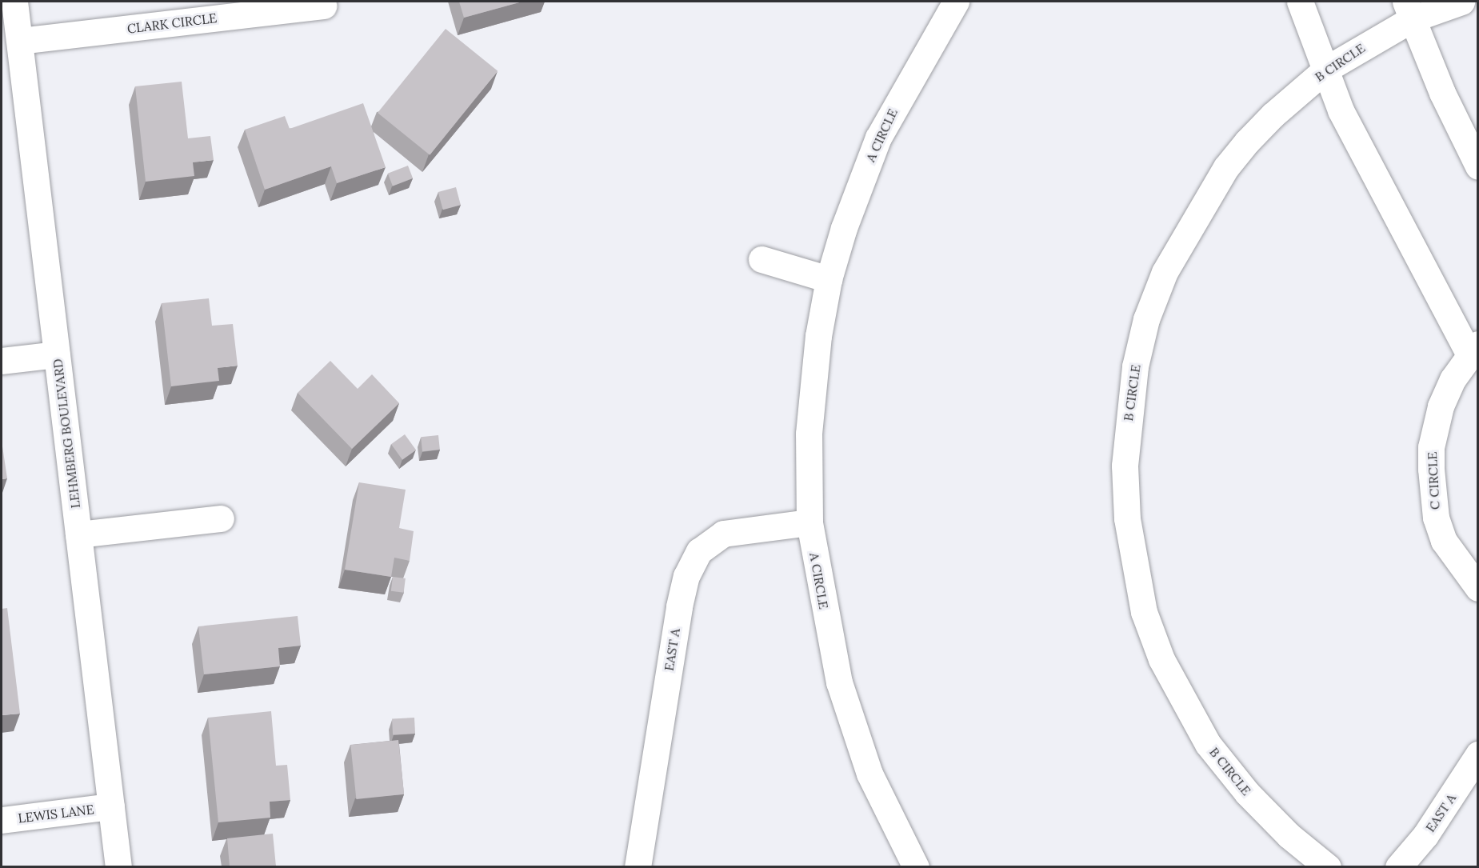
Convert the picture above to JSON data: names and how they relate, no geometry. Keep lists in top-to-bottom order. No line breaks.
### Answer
{"streets":{"street":["CLARK CIRCLE","B CIRCLE","A CIRCLE","LEHMBERG BOULEVARD","C CIRCLE","EAST A","LEWIS LANE"]},"crossings":[["CLARK CIRCLE","LEHMBERG BOULEVARD"],["A CIRCLE","EAST A"],["LEHMBERG BOULEVARD","LEWIS LANE"]]}
